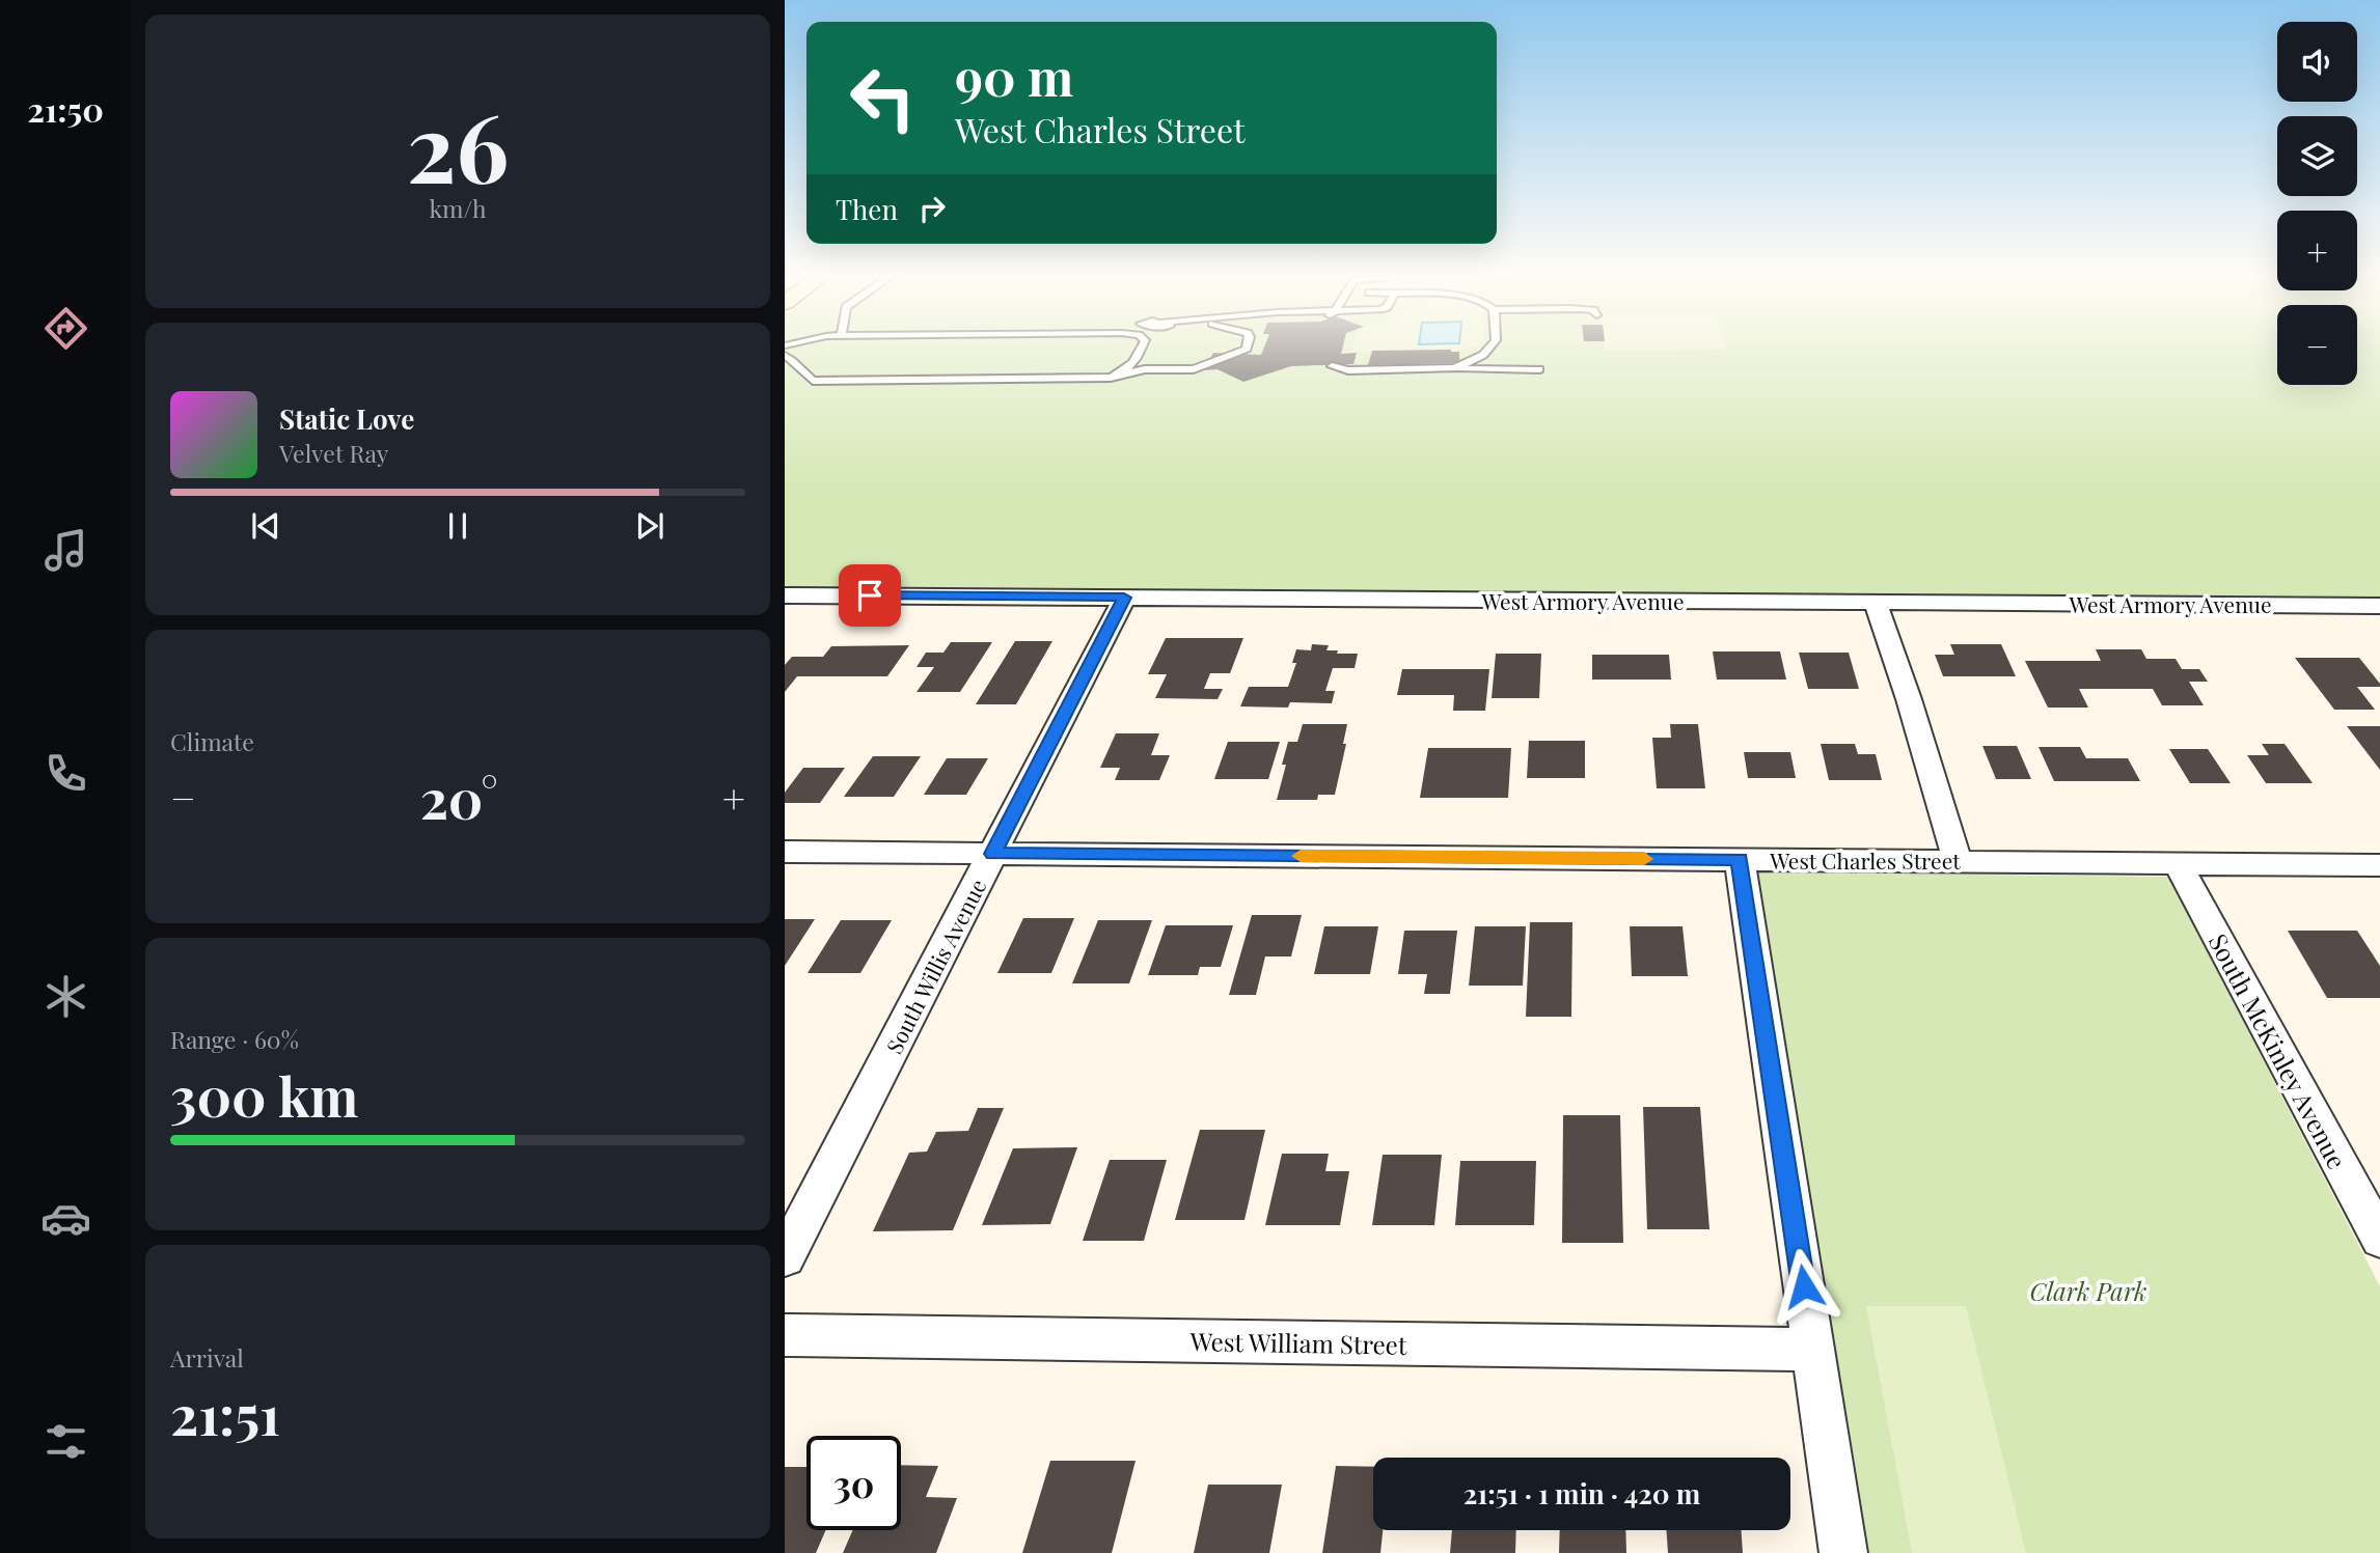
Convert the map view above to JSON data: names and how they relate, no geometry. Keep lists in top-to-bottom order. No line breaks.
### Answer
{"streets":{"street":["West Armory Avenue","West Charles Street","South Willis Avenue","South McKinley Avenue","West William Street"]},"crossings":[["West Armory Avenue","South Willis Avenue"],["West Charles Street","South Willis Avenue"],["West Charles Street","South McKinley Avenue"]],"parks":["Clark Park"],"page":{"tabs":"21:50","tile":[["26","km/h"],"Climate",["Range · 60%","300 km"],["Arrival","21:51"]],"map_buttons":["+","−"],"turn":["90 m","West Charles Street"],"then":"Then","song":["Static Love","Velvet Ray"],"heat":["−","20°","+"],"limit":"30","trip":"21:51 · 1 min · 420 m"}}
